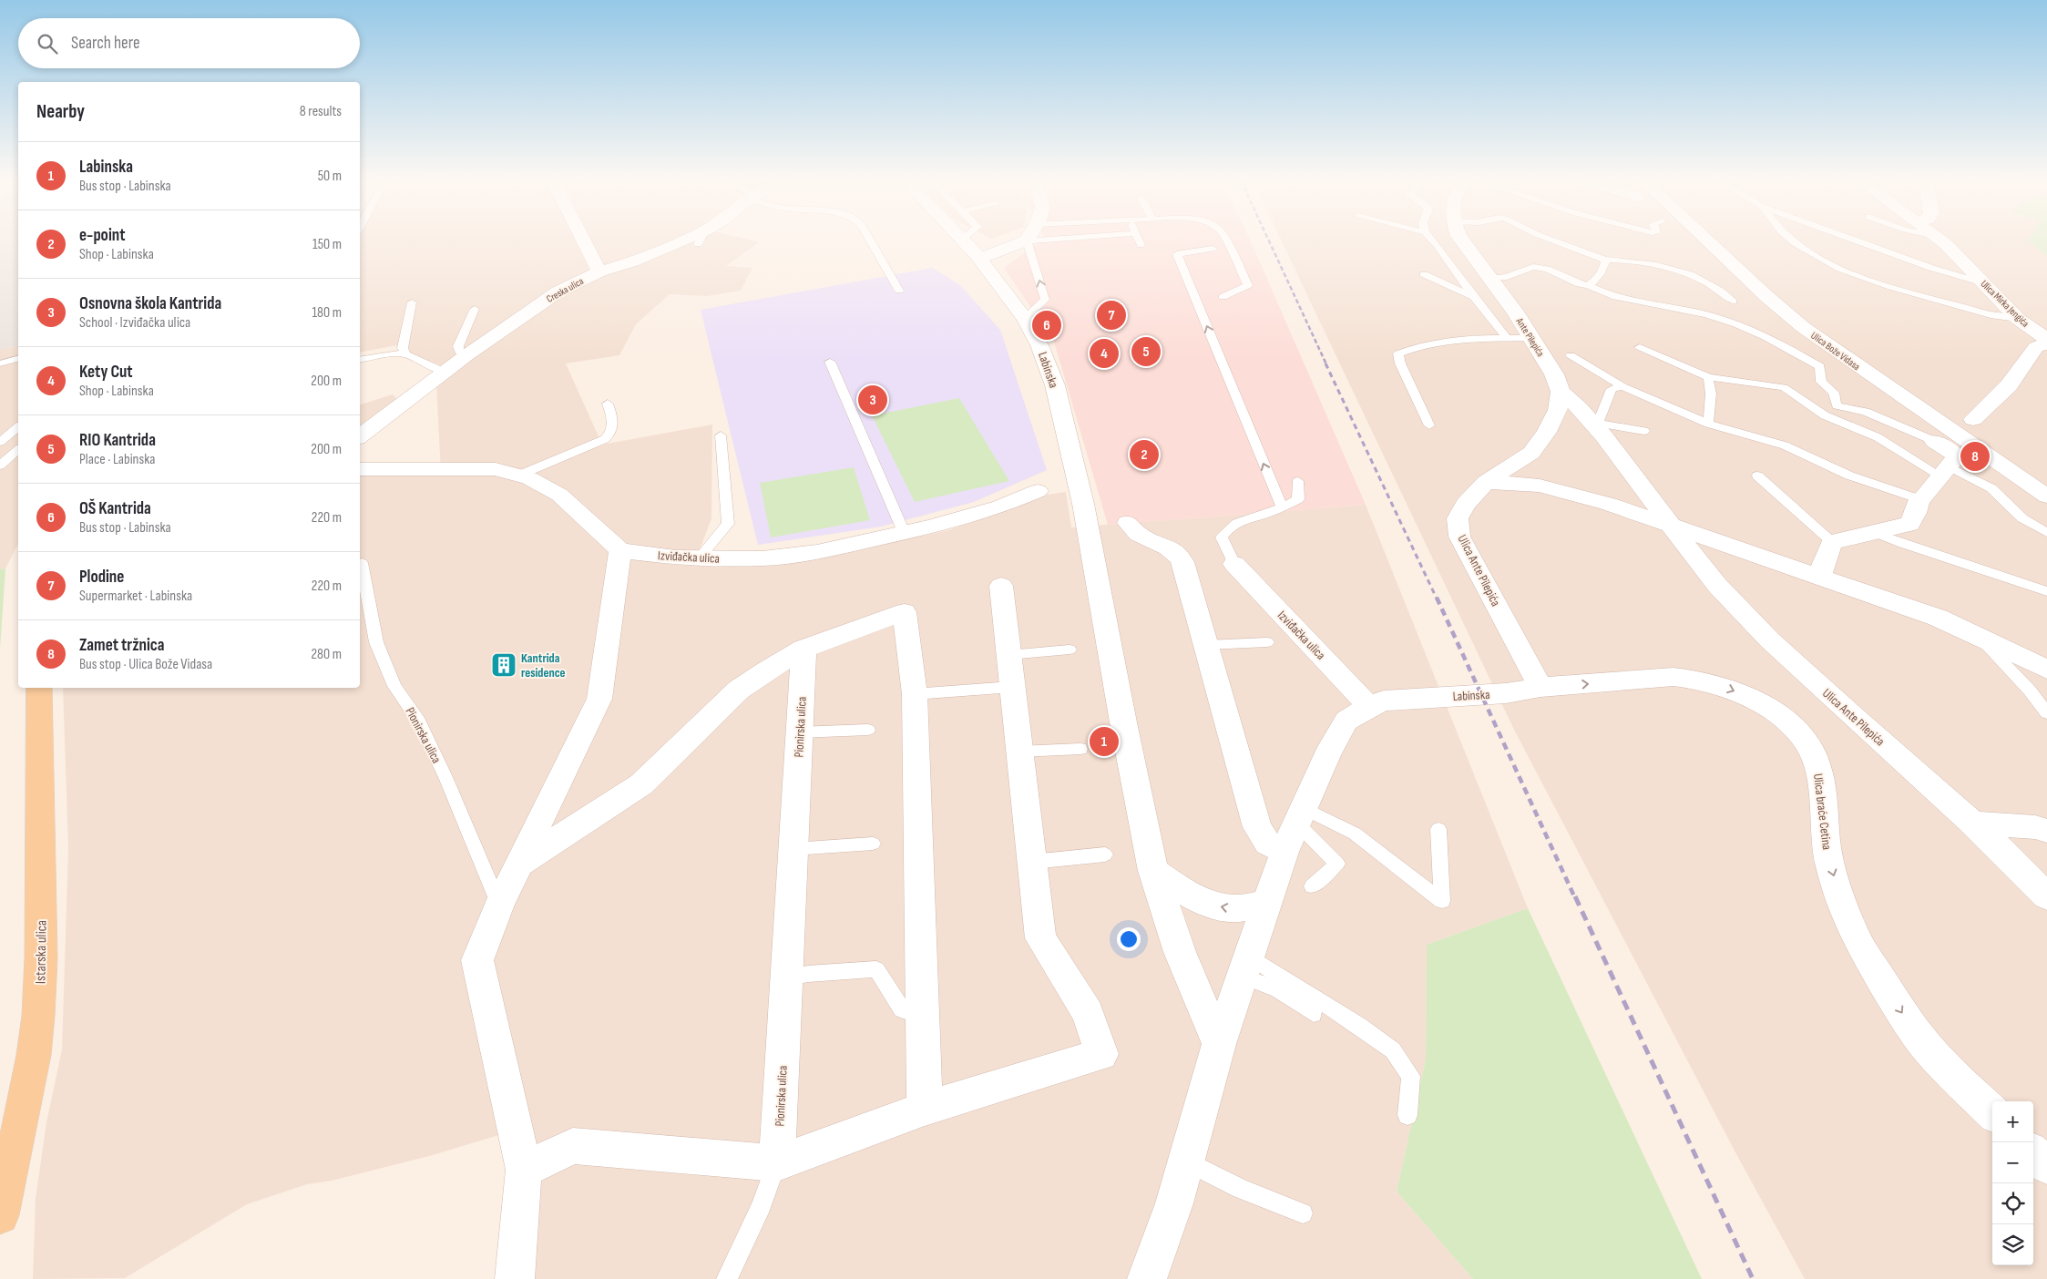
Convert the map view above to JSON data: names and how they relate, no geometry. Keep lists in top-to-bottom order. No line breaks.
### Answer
{"streets":{"main road":["Istarska ulica"],"street":["Creska ulica","Ulica Mirka Jengića","Ante Pilepića","Ulica Bože Vidasa","Labinska","Izviđačka ulica","Ulica Ante Pilepića","Pionirska ulica","Ulica braće Cetina"]},"crossings":[["Ante Pilepića","Ulica Ante Pilepića"],["Labinska","Izviđačka ulica"],["Labinska","Ulica Ante Pilepića"],["Labinska","Ulica braće Cetina"],["Ulica Ante Pilepića","Ulica braće Cetina"]],"places":{"building":["Kantrida residence"]},"page":{"search":"Search here","heading":["Nearby","8 results"],"list":[{"mark":"1","name":"Labinska","note":"Bus stop · Labinska","value":"50 m"},{"mark":"2","name":"e-point","note":"Shop · Labinska","value":"150 m"},{"mark":"3","name":"Osnovna škola Kantrida","note":"School · Izviđačka ulica","value":"180 m"},{"mark":"4","name":"Kety Cut","note":"Shop · Labinska","value":"200 m"},{"mark":"5","name":"RIO Kantrida","note":"Place · Labinska","value":"200 m"},{"mark":"6","name":"OŠ Kantrida","note":"Bus stop · Labinska","value":"220 m"},{"mark":"7","name":"Plodine","note":"Supermarket · Labinska","value":"220 m"},{"mark":"8","name":"Zamet tržnica","note":"Bus stop · Ulica Bože Vidasa","value":"280 m"}],"pins":["7","6","5","4","3","2","8","1"],"map_buttons":["+","−"]}}
